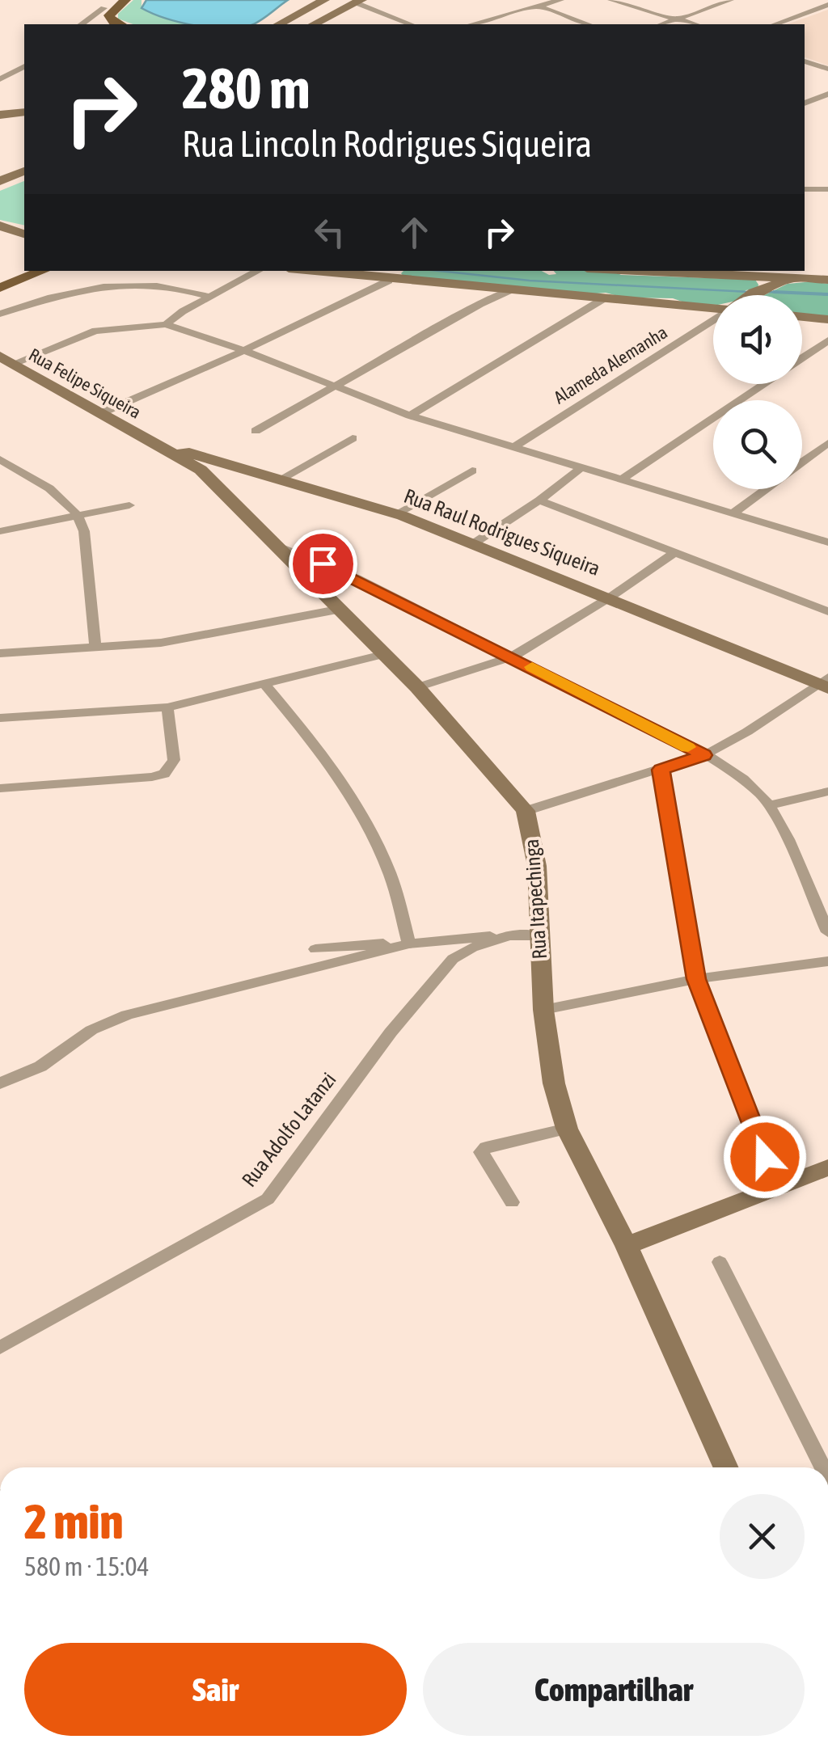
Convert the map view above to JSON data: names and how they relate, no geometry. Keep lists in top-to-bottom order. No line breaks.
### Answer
{"streets":{"street":["Alameda Alemanha","Rua Felipe Siqueira","Rua Raul Rodrigues Siqueira","Rua Itapechinga","Rua Adolfo Latanzi"]},"crossings":[["Rua Felipe Siqueira","Rua Raul Rodrigues Siqueira"],["Rua Felipe Siqueira","Rua Itapechinga"],["Rua Raul Rodrigues Siqueira","Rua Itapechinga"],["Rua Itapechinga","Rua Adolfo Latanzi"]],"page":{"turn":["280 m","Rua Lincoln Rodrigues Siqueira"],"heading":["2 min","580 m · 15:04"],"buttons":["Sair","Compartilhar"]}}
